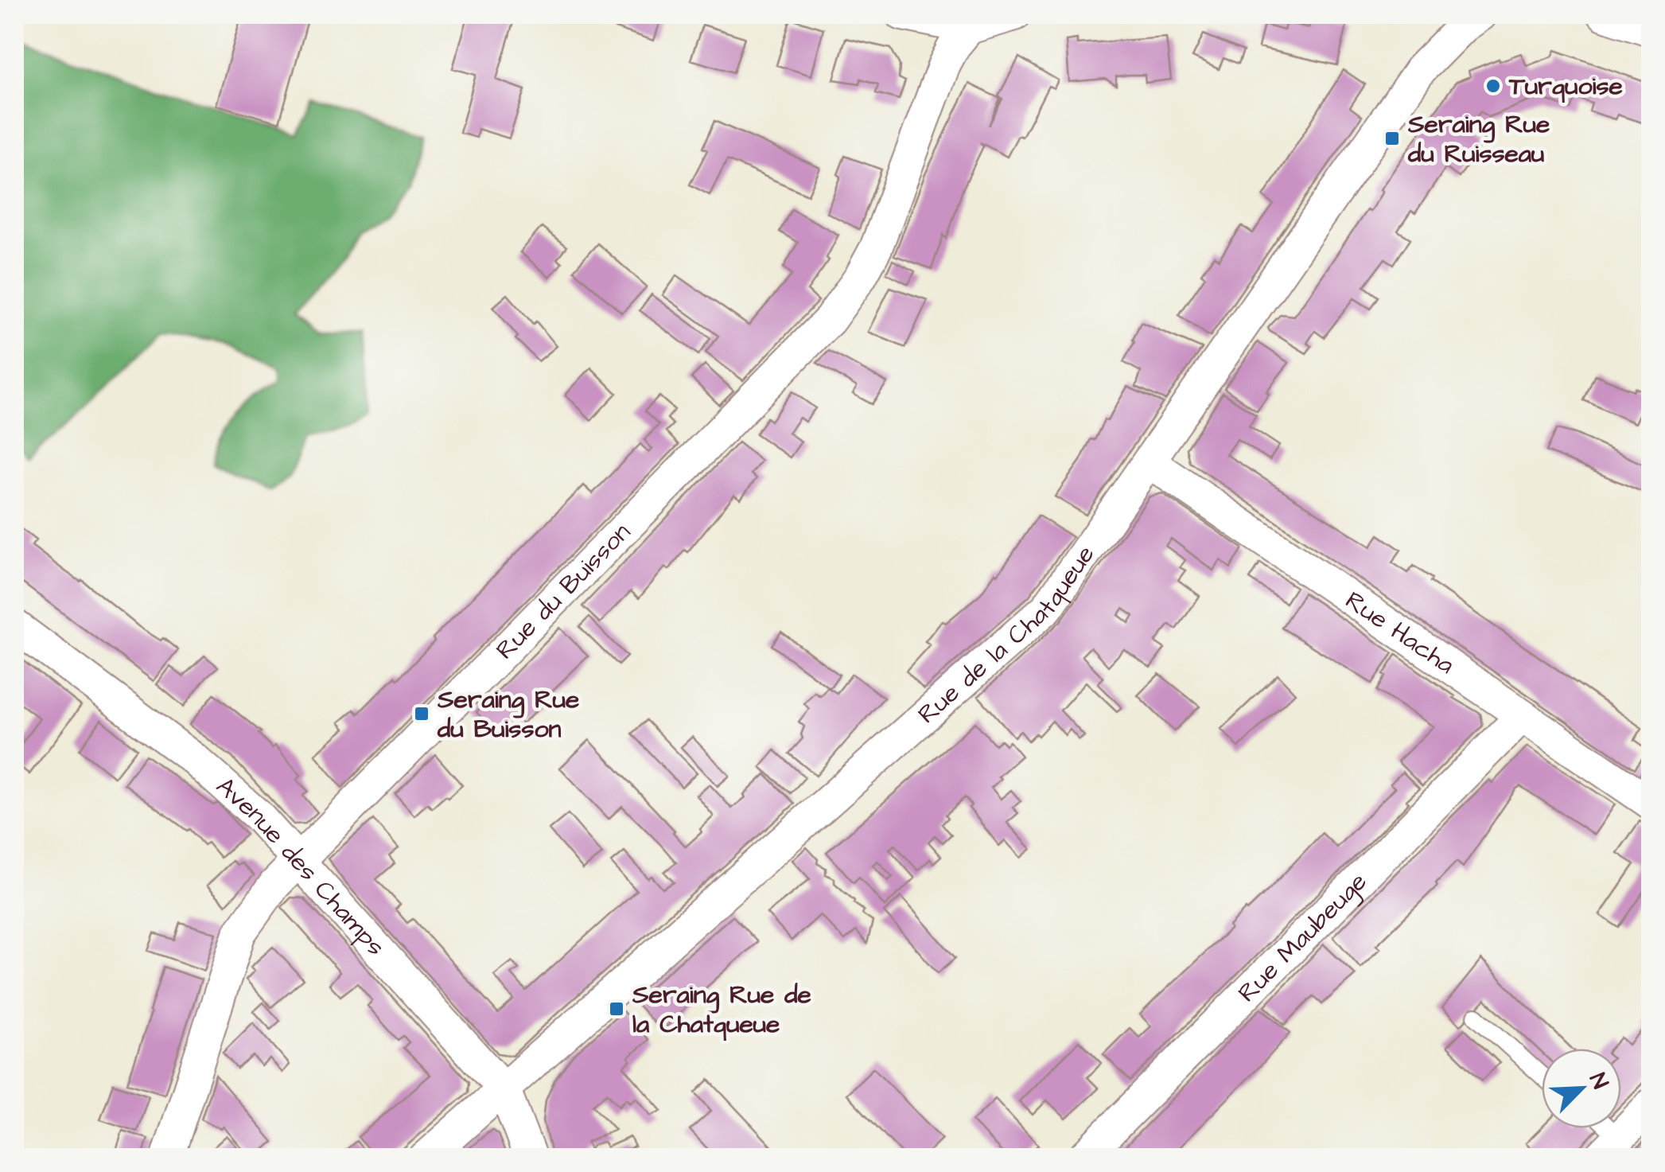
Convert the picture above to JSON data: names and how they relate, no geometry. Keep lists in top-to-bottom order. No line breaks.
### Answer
{"streets":{"street":["Rue du Buisson","Rue de la Chatqueue","Rue Hacha","Avenue des Champs","Rue Maubeuge"]},"crossings":[["Rue du Buisson","Avenue des Champs"],["Rue de la Chatqueue","Rue Hacha"],["Rue de la Chatqueue","Avenue des Champs"],["Rue Hacha","Rue Maubeuge"]],"places":{"other":["Turquoise"],"transit":["Seraing Rue du Ruisseau","Seraing Rue du Buisson","Seraing Rue de la Chatqueue"]},"north":"top right"}
